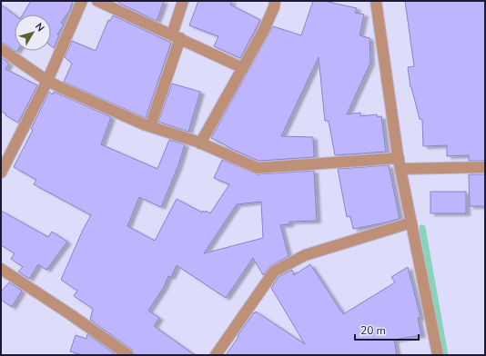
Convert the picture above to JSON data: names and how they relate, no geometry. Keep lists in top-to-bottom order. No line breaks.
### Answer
{"scale_bar":"20 m","north":"top right"}
